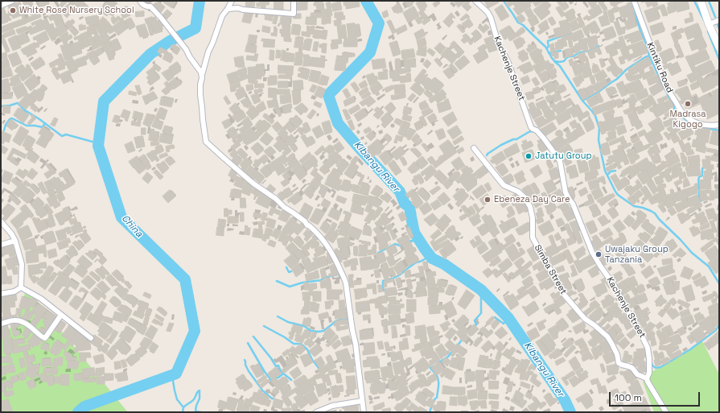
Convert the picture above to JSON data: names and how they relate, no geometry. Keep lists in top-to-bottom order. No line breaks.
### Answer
{"streets":{"street":["Kintiku Road","Kachenje Street","Simba Street"]},"crossings":[["Kachenje Street","Simba Street"]],"water":["Kibangu River","China"],"places":["White Rose Nursery School","Madrasa Kigogo","Jatutu Group","Ebeneza Day Care","Uwajaku Group Tanzania"],"scale_bar":"100 m"}
